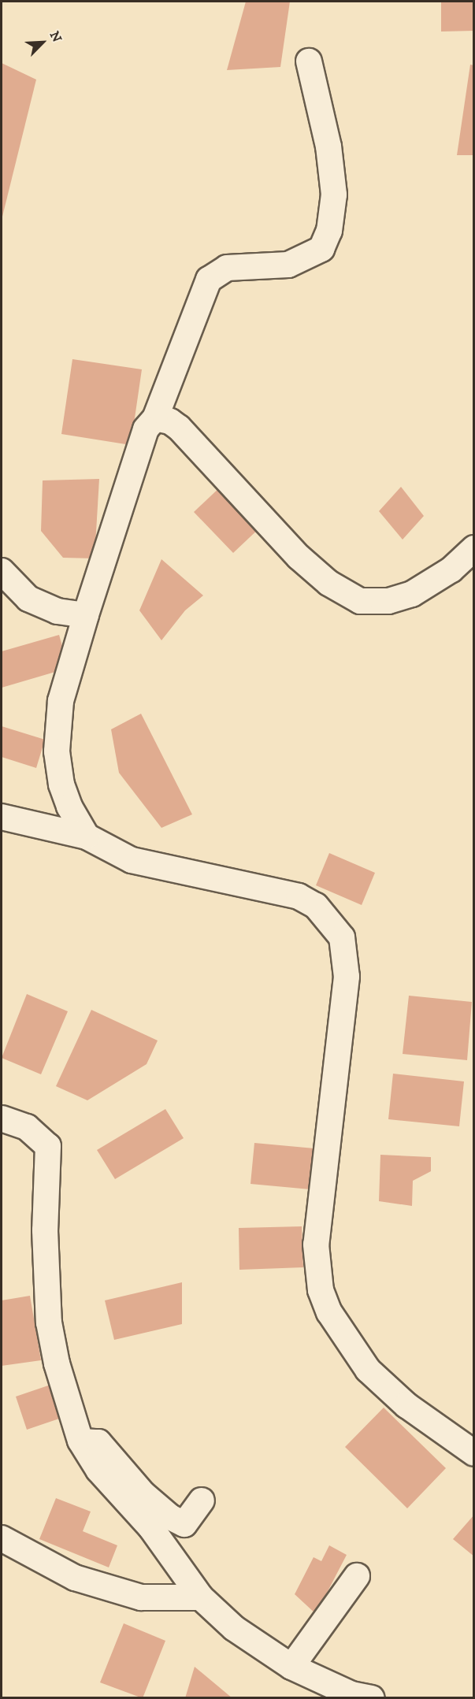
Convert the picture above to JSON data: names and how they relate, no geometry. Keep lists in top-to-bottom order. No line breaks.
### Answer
{"north":"top right"}
